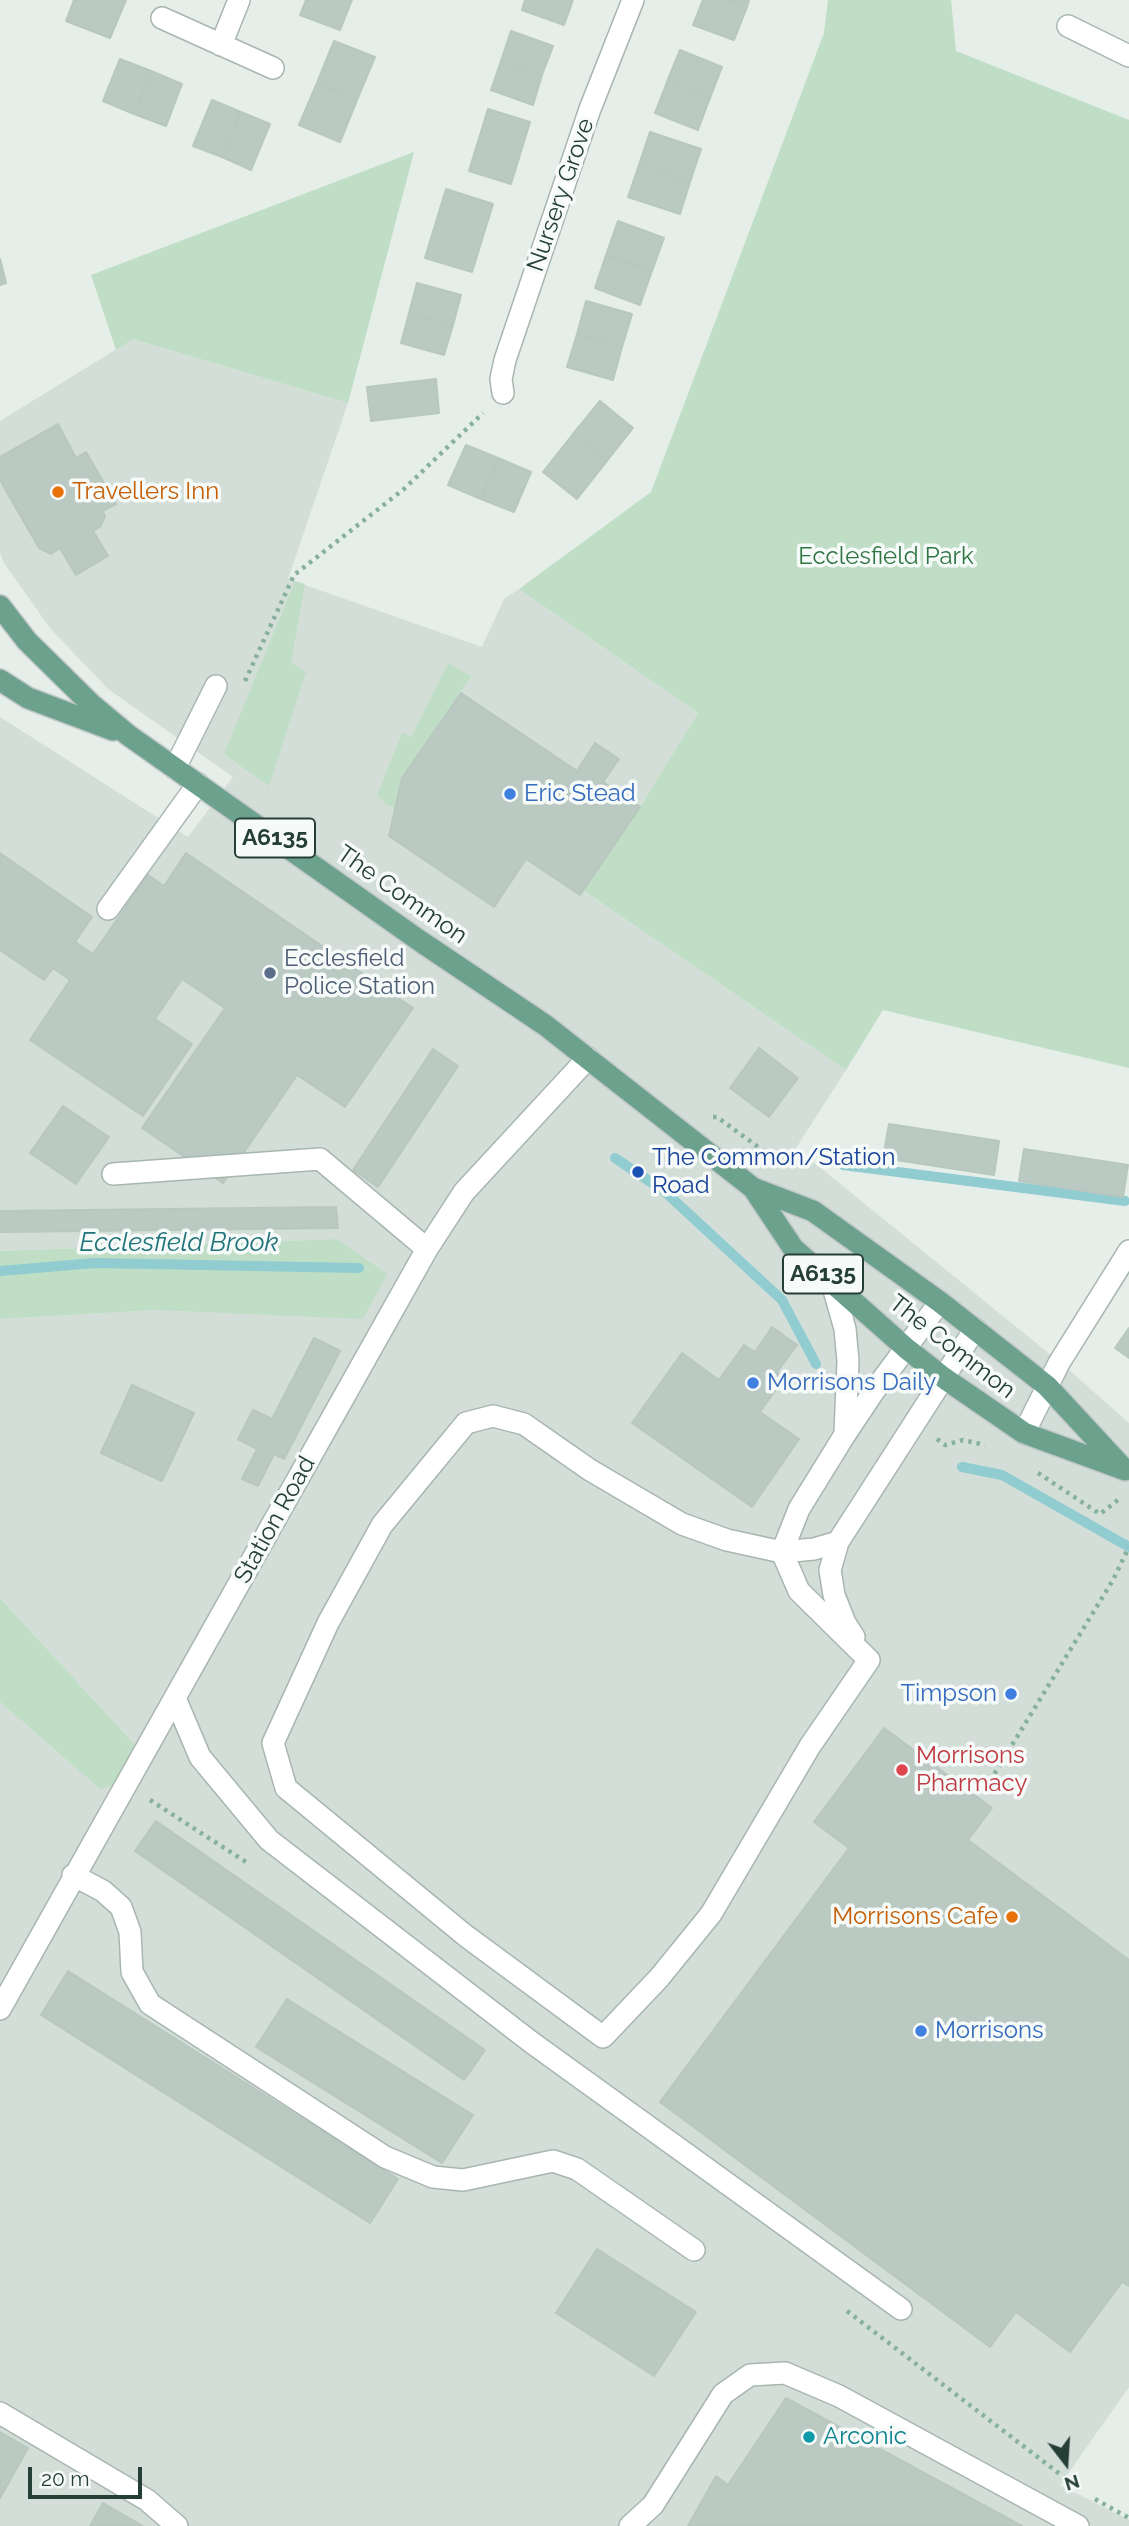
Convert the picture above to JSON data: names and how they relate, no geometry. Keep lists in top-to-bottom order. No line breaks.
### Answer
{"streets":{"main road":["A6135","The Common"],"street":["Nursery Grove","Station Road"]},"crossings":[["The Common","Station Road"]],"water":["Ecclesfield Brook"],"parks":["Ecclesfield Park"],"places":["Travellers Inn","Eric Stead","Ecclesfield Police Station","The Common/Station Road","Morrisons Daily","Timpson","Morrisons Pharmacy","Morrisons Cafe","Morrisons","Arconic"],"scale_bar":"20 m","north":"bottom"}
